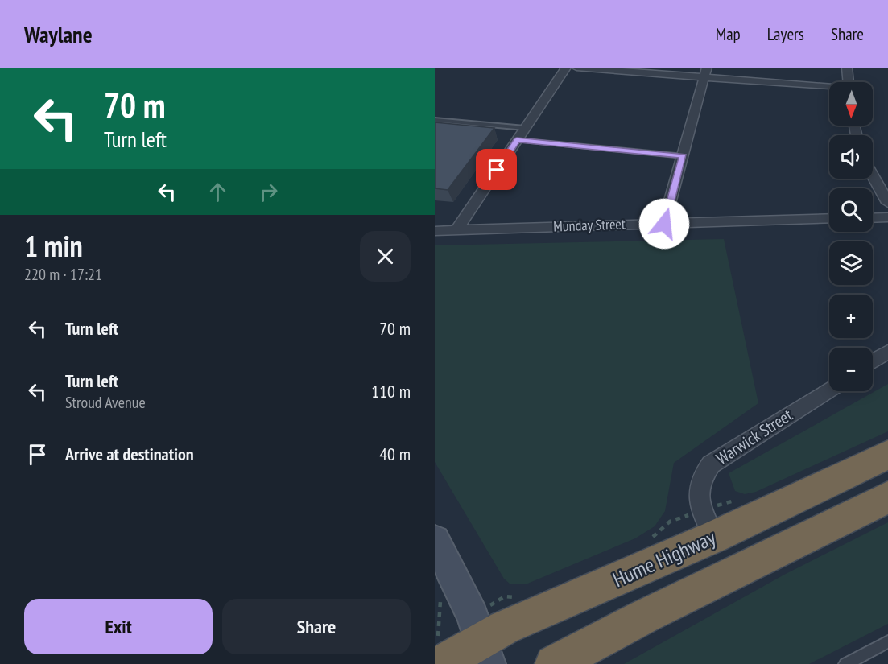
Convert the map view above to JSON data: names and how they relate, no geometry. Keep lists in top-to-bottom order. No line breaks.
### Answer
{"streets":{"highway":["Hume Highway"],"street":["Munday Street","Warwick Street"]},"crossings":[["Warwick Street","Hume Highway"]],"north":"bottom","page":{"header":"Waylane","nav":["Map","Layers","Share"],"turn":["70 m","Turn left"],"map_buttons":["+","−"],"heading":["1 min","220 m · 17:21"],"list":[{"name":"Turn left","value":"70 m"},{"name":"Turn left","note":"Stroud Avenue","value":"110 m"},{"name":"Arrive at destination","value":"40 m"}],"buttons":["Exit","Share"]}}
